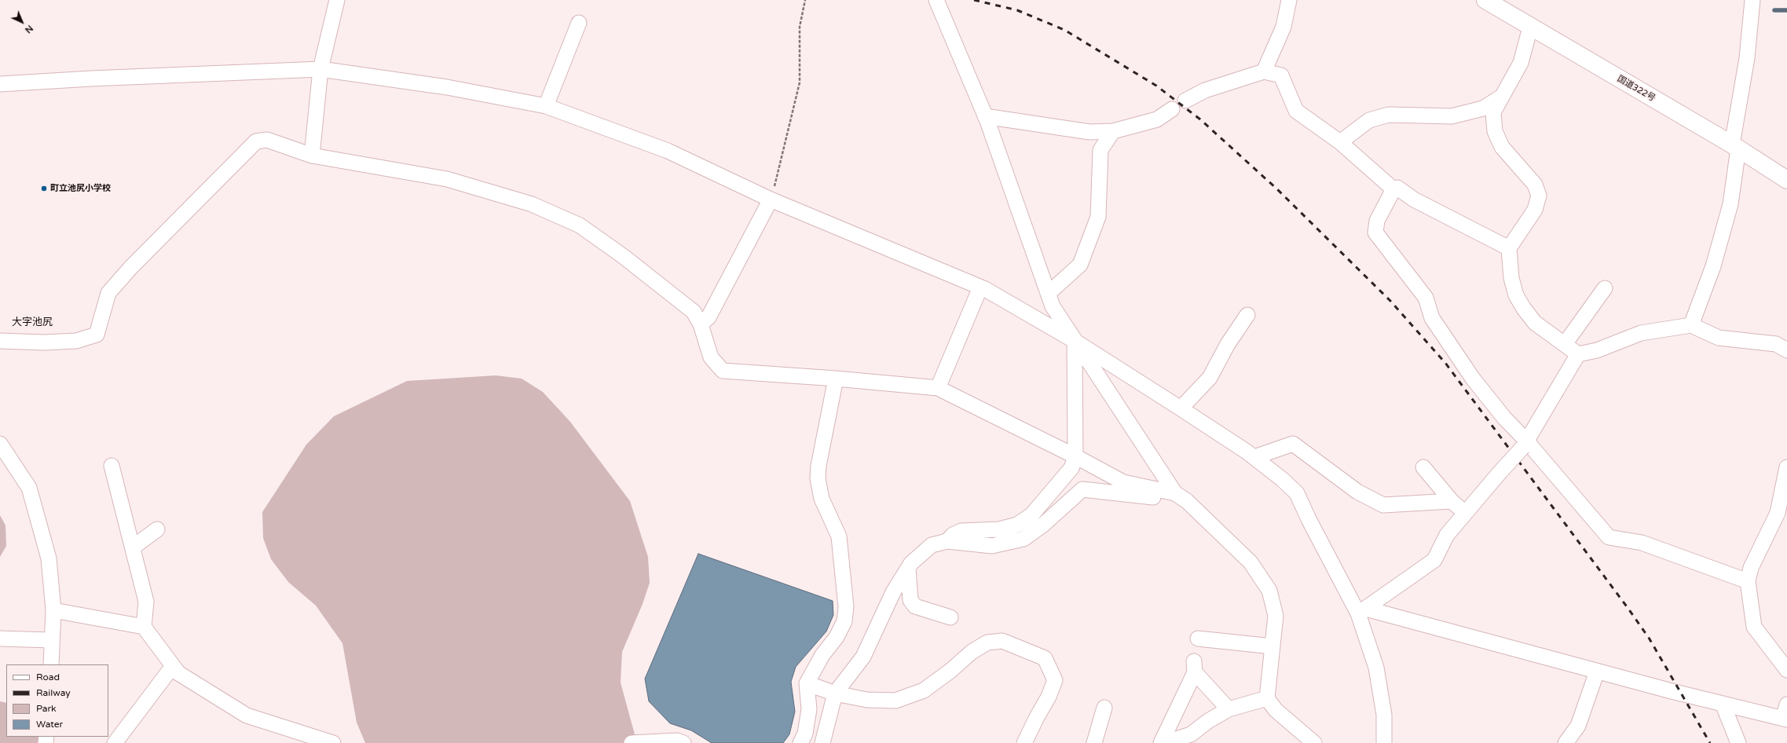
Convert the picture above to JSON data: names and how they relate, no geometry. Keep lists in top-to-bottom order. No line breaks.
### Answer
{"streets":{"highway":["国道322号"]},"districts":["大字池尻"],"places":["町立池尻小学校"],"legend":["Road","Railway","Park","Water"],"north":"bottom right"}
